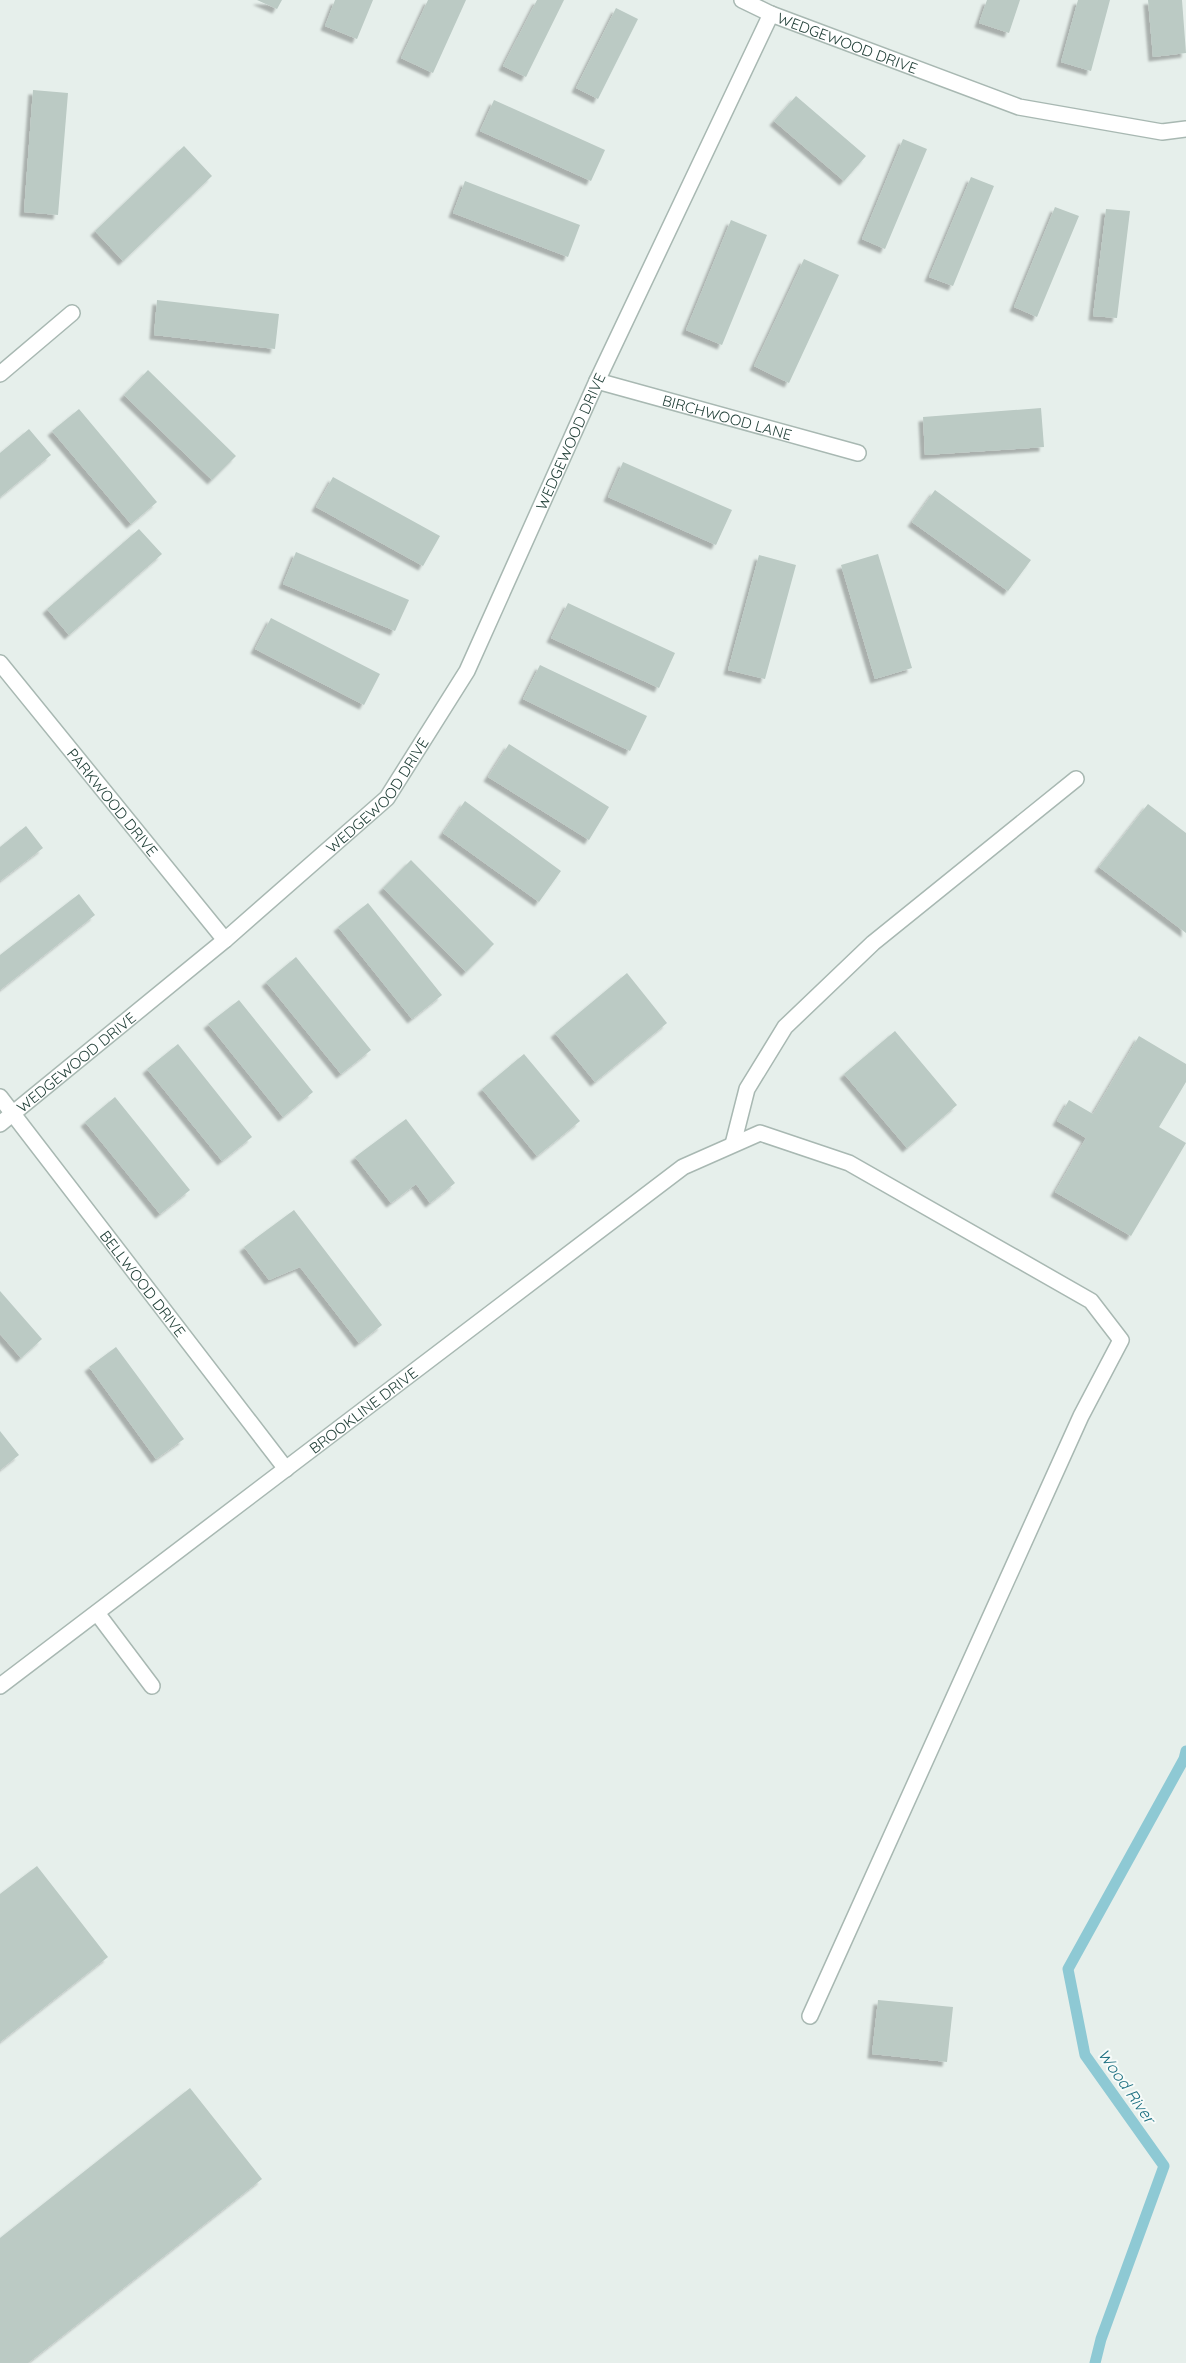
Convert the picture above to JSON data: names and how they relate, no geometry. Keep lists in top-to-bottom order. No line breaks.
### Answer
{"streets":{"street":["WEDGEWOOD DRIVE","BIRCHWOOD LANE","PARKWOOD DRIVE","BELLWOOD DRIVE","BROOKLINE DRIVE"]},"crossings":[["WEDGEWOOD DRIVE","BIRCHWOOD LANE"],["WEDGEWOOD DRIVE","PARKWOOD DRIVE"],["WEDGEWOOD DRIVE","BELLWOOD DRIVE"],["BELLWOOD DRIVE","BROOKLINE DRIVE"]],"water":["Wood River"]}
